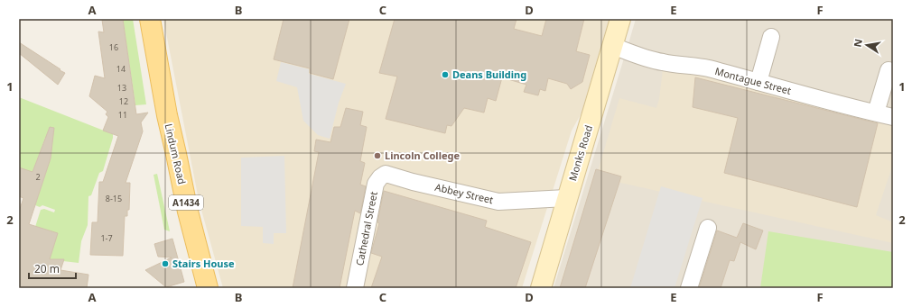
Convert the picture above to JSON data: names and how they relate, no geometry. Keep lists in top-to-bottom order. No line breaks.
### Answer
{"streets":{"main road":["Monks Road","Lindum Road","A1434"],"street":["Montague Street","Abbey Street","Cathedral Street"]},"crossings":[["Montague Street","Monks Road"],["Monks Road","Abbey Street"],["Abbey Street","Cathedral Street"]],"places":["Deans Building","Lincoln College","Stairs House"],"house_numbers":["16","14","13","12","11","2","8-15","1-7"],"scale_bar":"20 m","north":"left","grid":{"columns":["A","B","C","D","E","F"],"rows":["1","2"]}}
